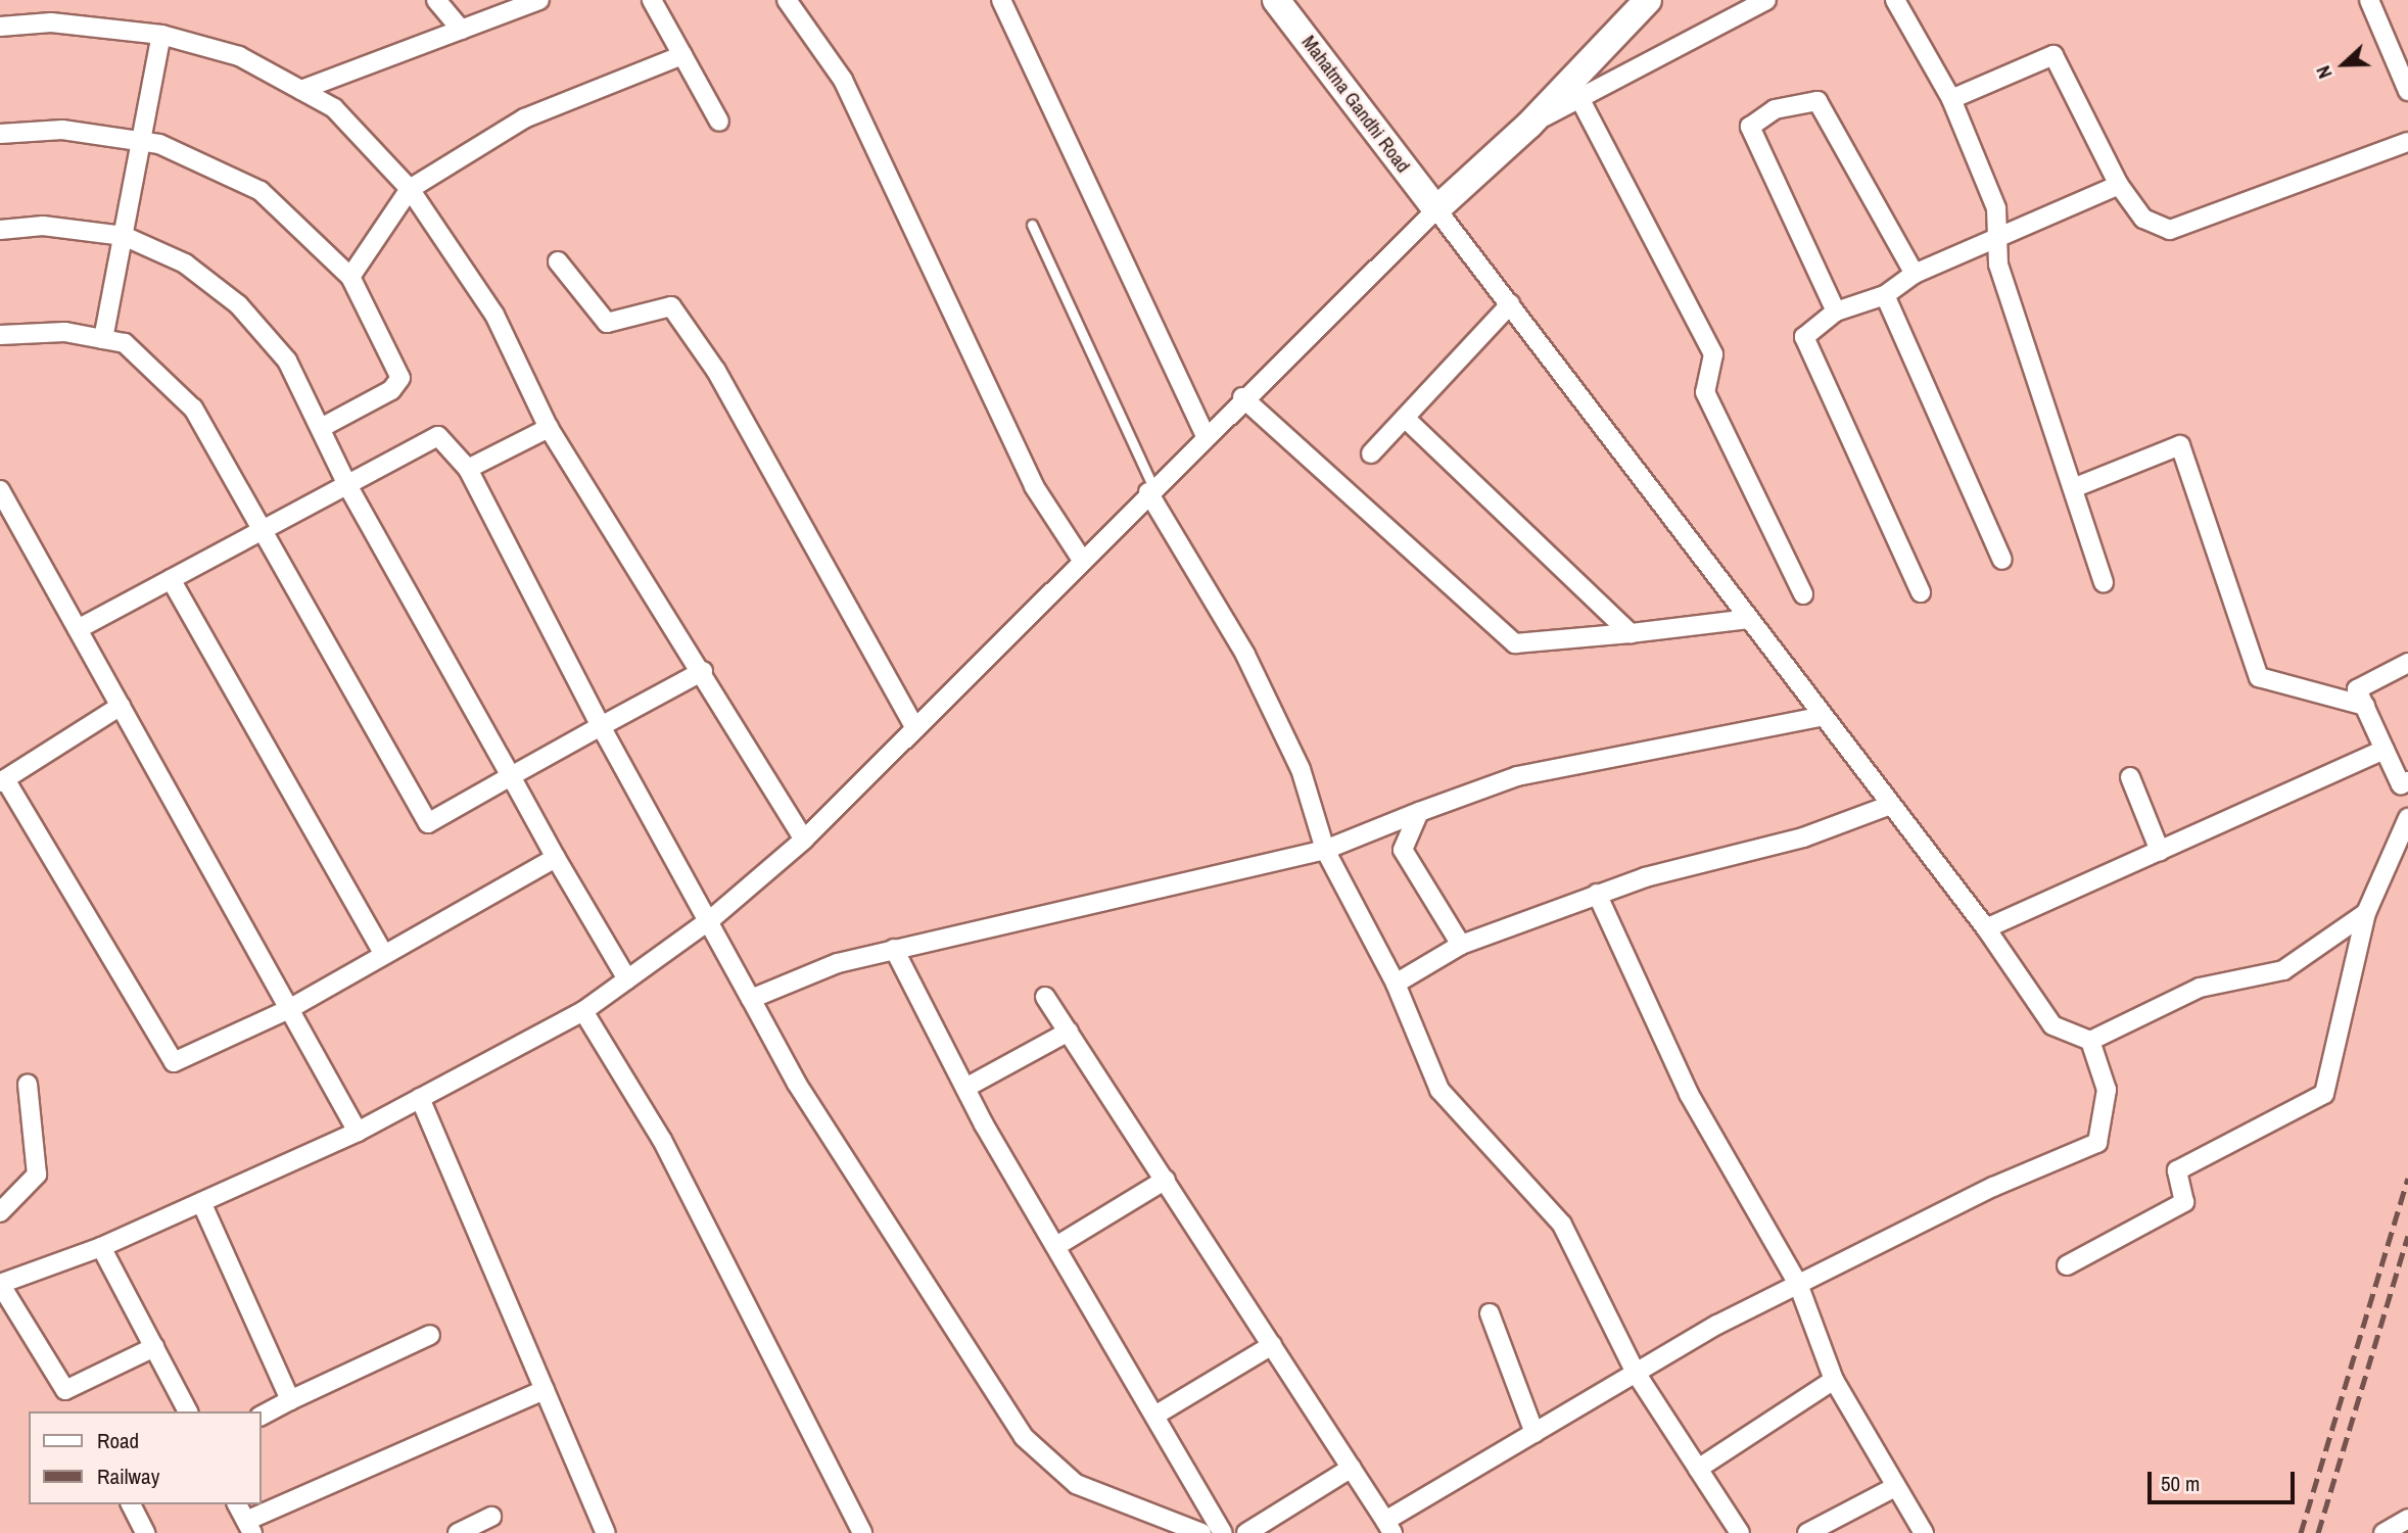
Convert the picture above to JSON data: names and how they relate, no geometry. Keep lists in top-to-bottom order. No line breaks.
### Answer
{"streets":{"street":["Mahatma Gandhi Road"]},"legend":["Road","Railway"],"scale_bar":"50 m","north":"left"}
